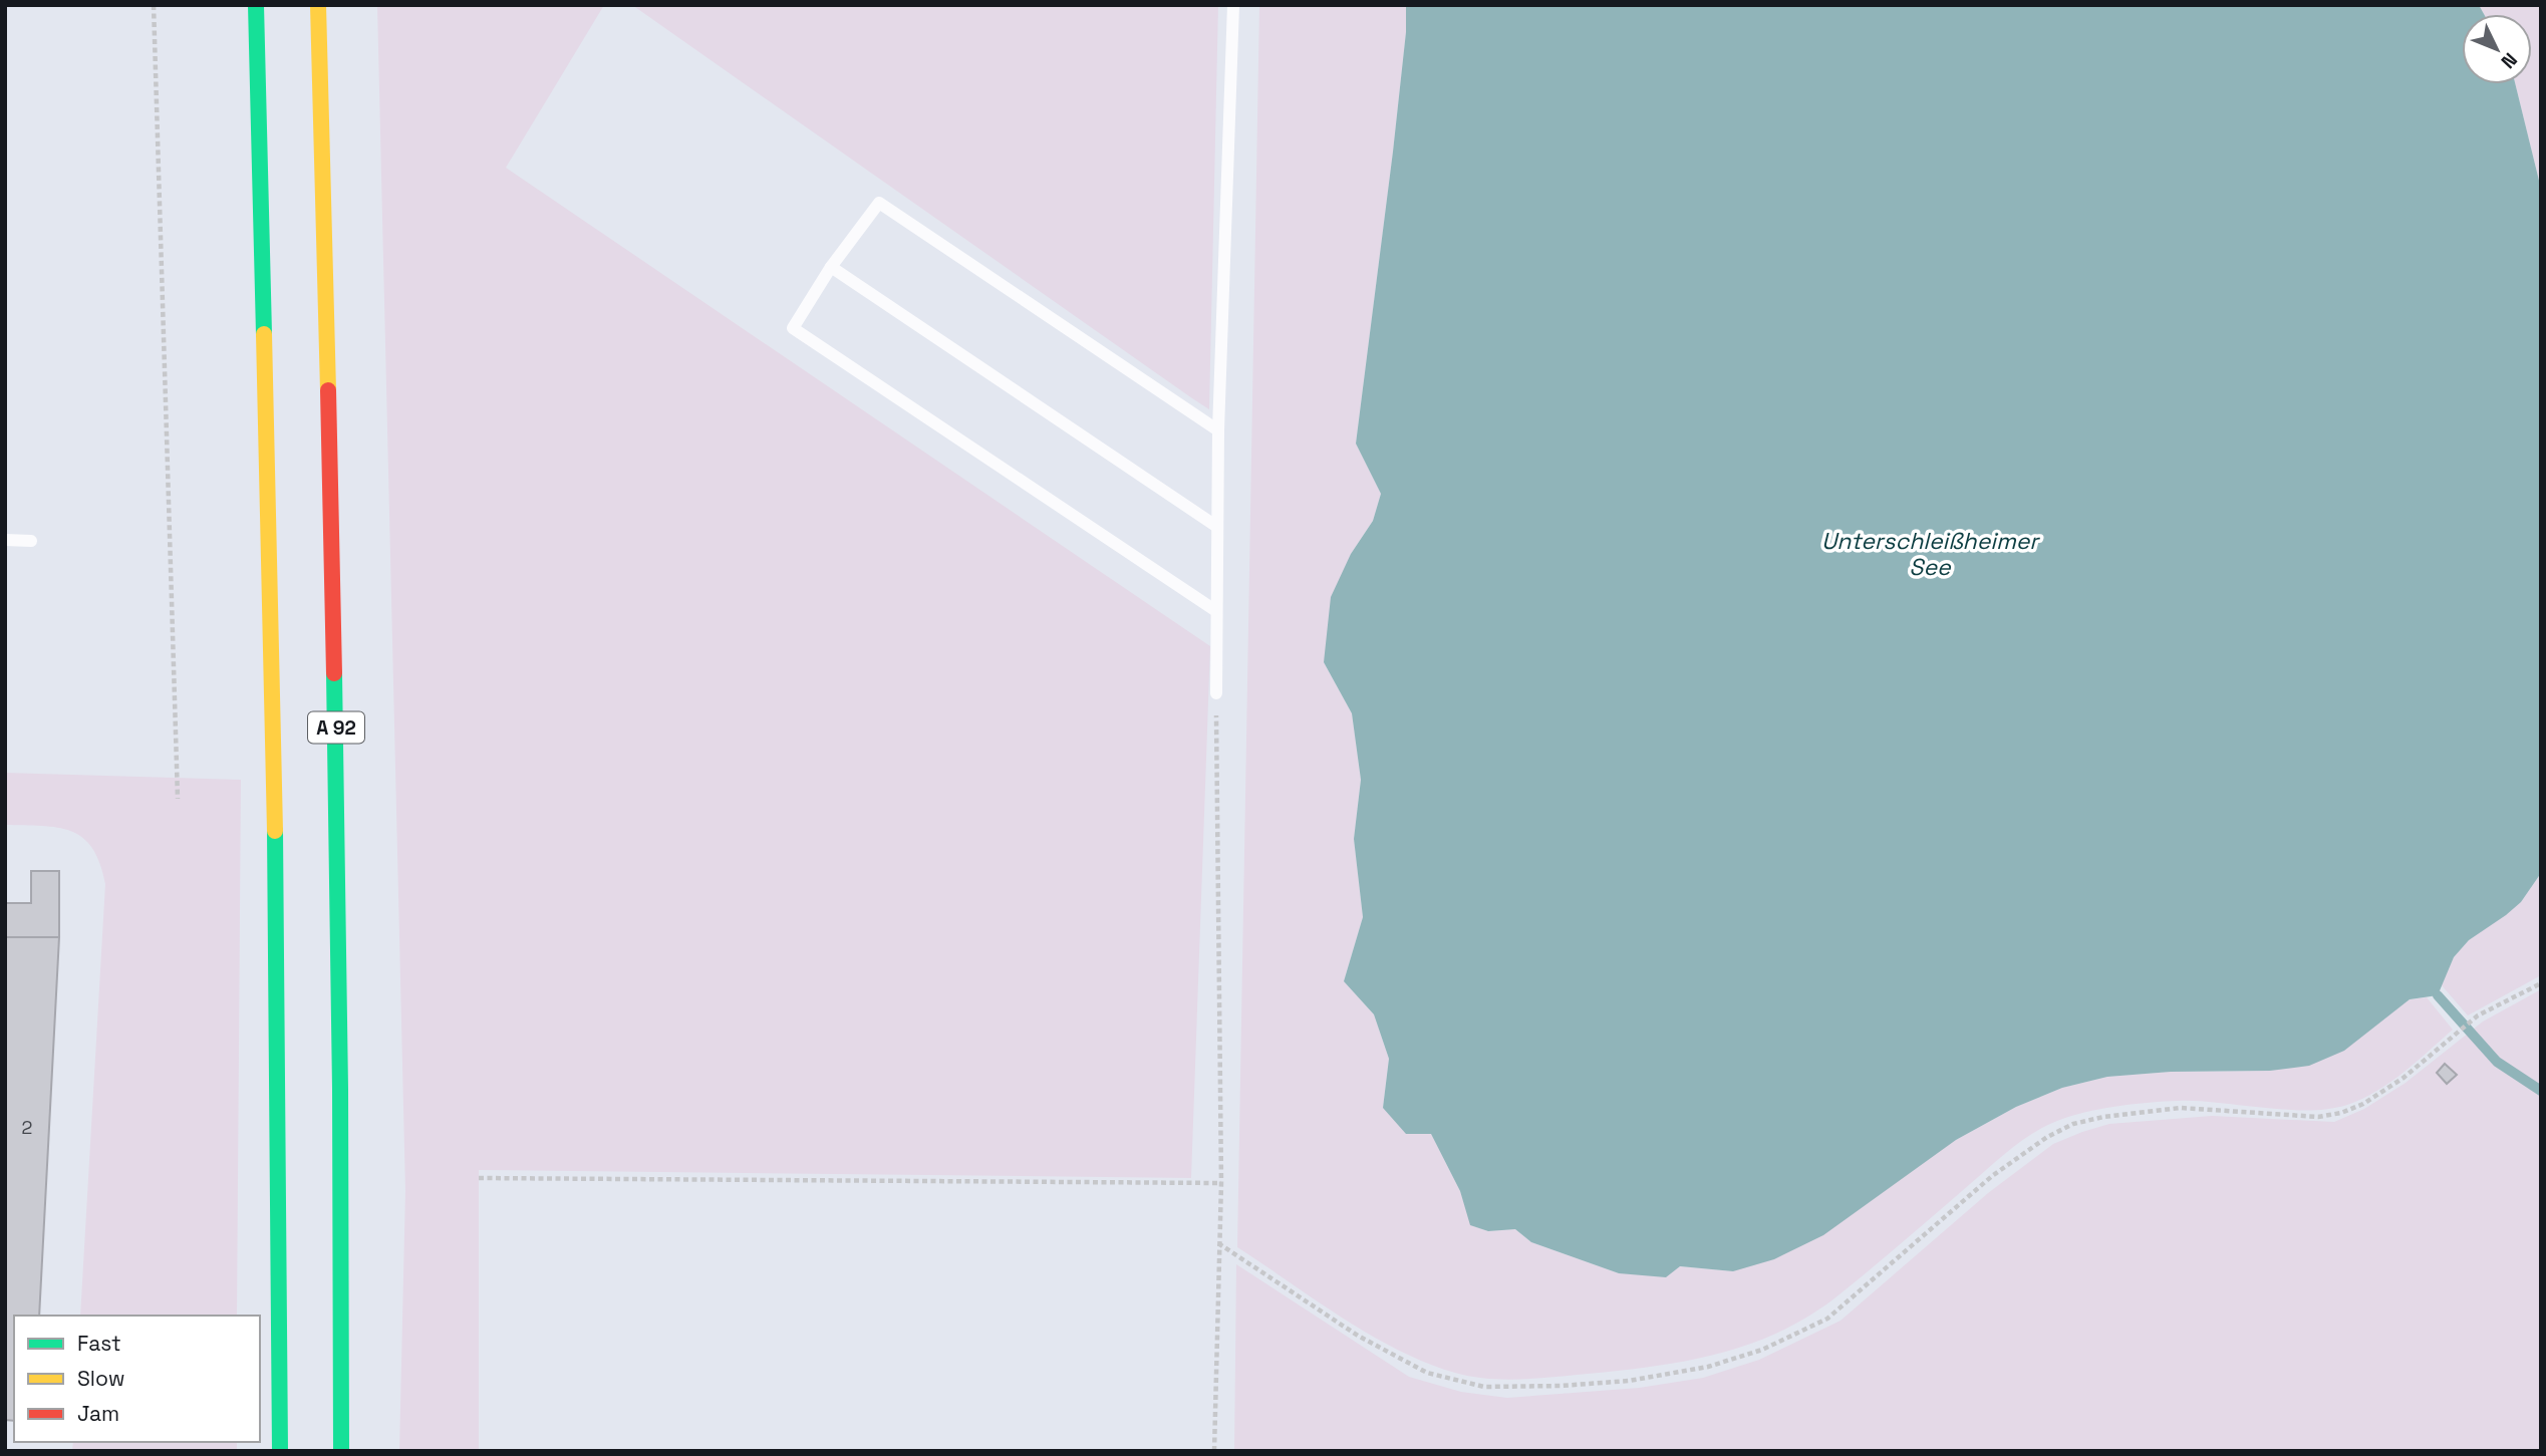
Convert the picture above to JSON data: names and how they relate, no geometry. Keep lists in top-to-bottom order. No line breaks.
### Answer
{"streets":{"highway":["A 92"]},"water":["Unterschleißheimer See"],"house_numbers":["2"],"legend":["Fast","Slow","Jam"],"north":"bottom right"}
